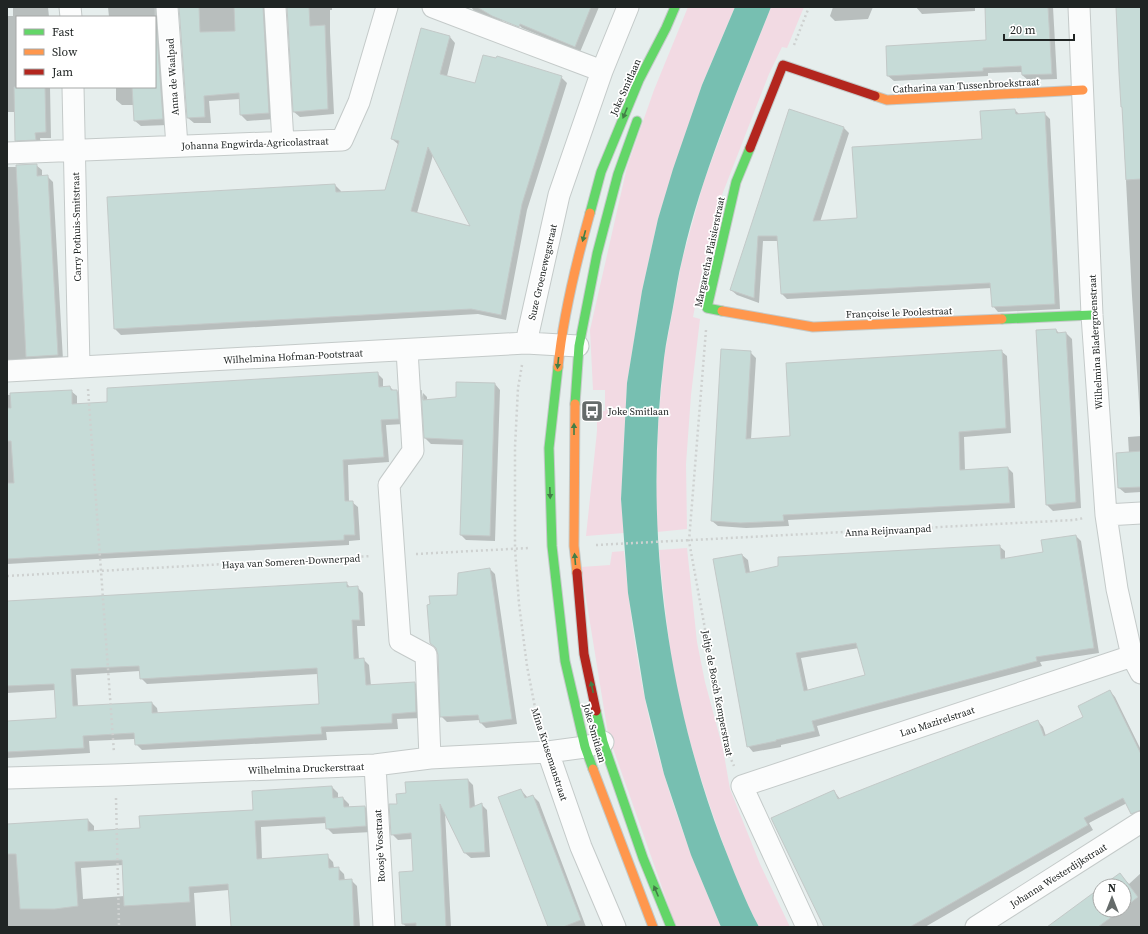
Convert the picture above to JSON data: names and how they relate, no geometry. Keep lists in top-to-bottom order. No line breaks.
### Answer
{"streets":{"street":["Anna de Waalpad","Catharina van Tussenbroekstraat","Joke Smitlaan","Johanna Engwirda-Agricolastraat","Carry Pothuis-Smitstraat","Margaretha Plaisierstraat","Suze Groenewegstraat","Françoise le Poolestraat","Wilhelmina Bladergroenstraat","Wilhelmina Hofman-Pootstraat","Lau Mazirelstraat","Mina Krusemanstraat","Wilhelmina Druckerstraat","Roosje Vosstraat","Johanna Westerdijkstraat"],"path":["Anna Reijnvaanpad","Haya van Someren-Downerpad","Jeltje de Bosch Kemperstraat"]},"crossings":[["Anna de Waalpad","Johanna Engwirda-Agricolastraat"],["Catharina van Tussenbroekstraat","Margaretha Plaisierstraat"],["Catharina van Tussenbroekstraat","Wilhelmina Bladergroenstraat"],["Joke Smitlaan","Wilhelmina Hofman-Pootstraat"],["Joke Smitlaan","Haya van Someren-Downerpad"],["Joke Smitlaan","Wilhelmina Druckerstraat"],["Johanna Engwirda-Agricolastraat","Carry Pothuis-Smitstraat"],["Carry Pothuis-Smitstraat","Wilhelmina Hofman-Pootstraat"],["Margaretha Plaisierstraat","Françoise le Poolestraat"],["Margaretha Plaisierstraat","Anna Reijnvaanpad"],["Margaretha Plaisierstraat","Jeltje de Bosch Kemperstraat"],["Suze Groenewegstraat","Wilhelmina Hofman-Pootstraat"],["Françoise le Poolestraat","Wilhelmina Bladergroenstraat"],["Wilhelmina Bladergroenstraat","Anna Reijnvaanpad"],["Wilhelmina Bladergroenstraat","Lau Mazirelstraat"],["Anna Reijnvaanpad","Jeltje de Bosch Kemperstraat"],["Haya van Someren-Downerpad","Mina Krusemanstraat"],["Jeltje de Bosch Kemperstraat","Lau Mazirelstraat"],["Mina Krusemanstraat","Wilhelmina Druckerstraat"],["Wilhelmina Druckerstraat","Roosje Vosstraat"]],"places":{"bus stop":["Joke Smitlaan"]},"legend":["Fast","Slow","Jam"],"scale_bar":"20 m","north":"top"}
